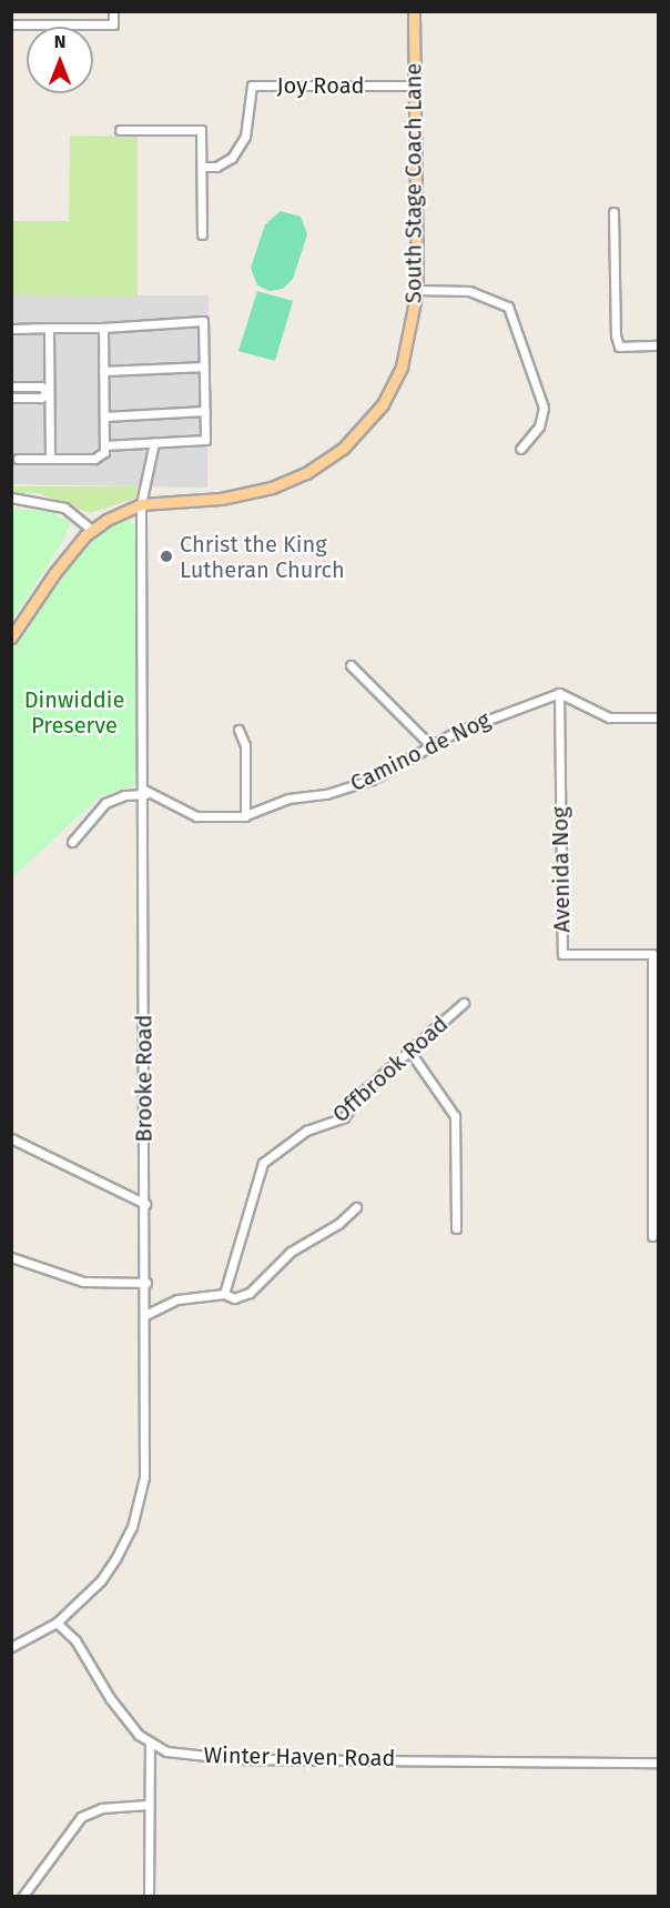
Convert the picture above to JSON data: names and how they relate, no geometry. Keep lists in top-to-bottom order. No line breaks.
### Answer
{"streets":{"main road":["South Stage Coach Lane"],"street":["Joy Road","Camino de Nog","Avenida Nog","Offbrook Road","Brooke Road","Winter Haven Road"]},"crossings":[["Joy Road","South Stage Coach Lane"],["South Stage Coach Lane","Brooke Road"],["Camino de Nog","Avenida Nog"],["Camino de Nog","Brooke Road"]],"parks":["Dinwiddie Preserve"],"places":["Christ the King Lutheran Church"],"north":"top"}
